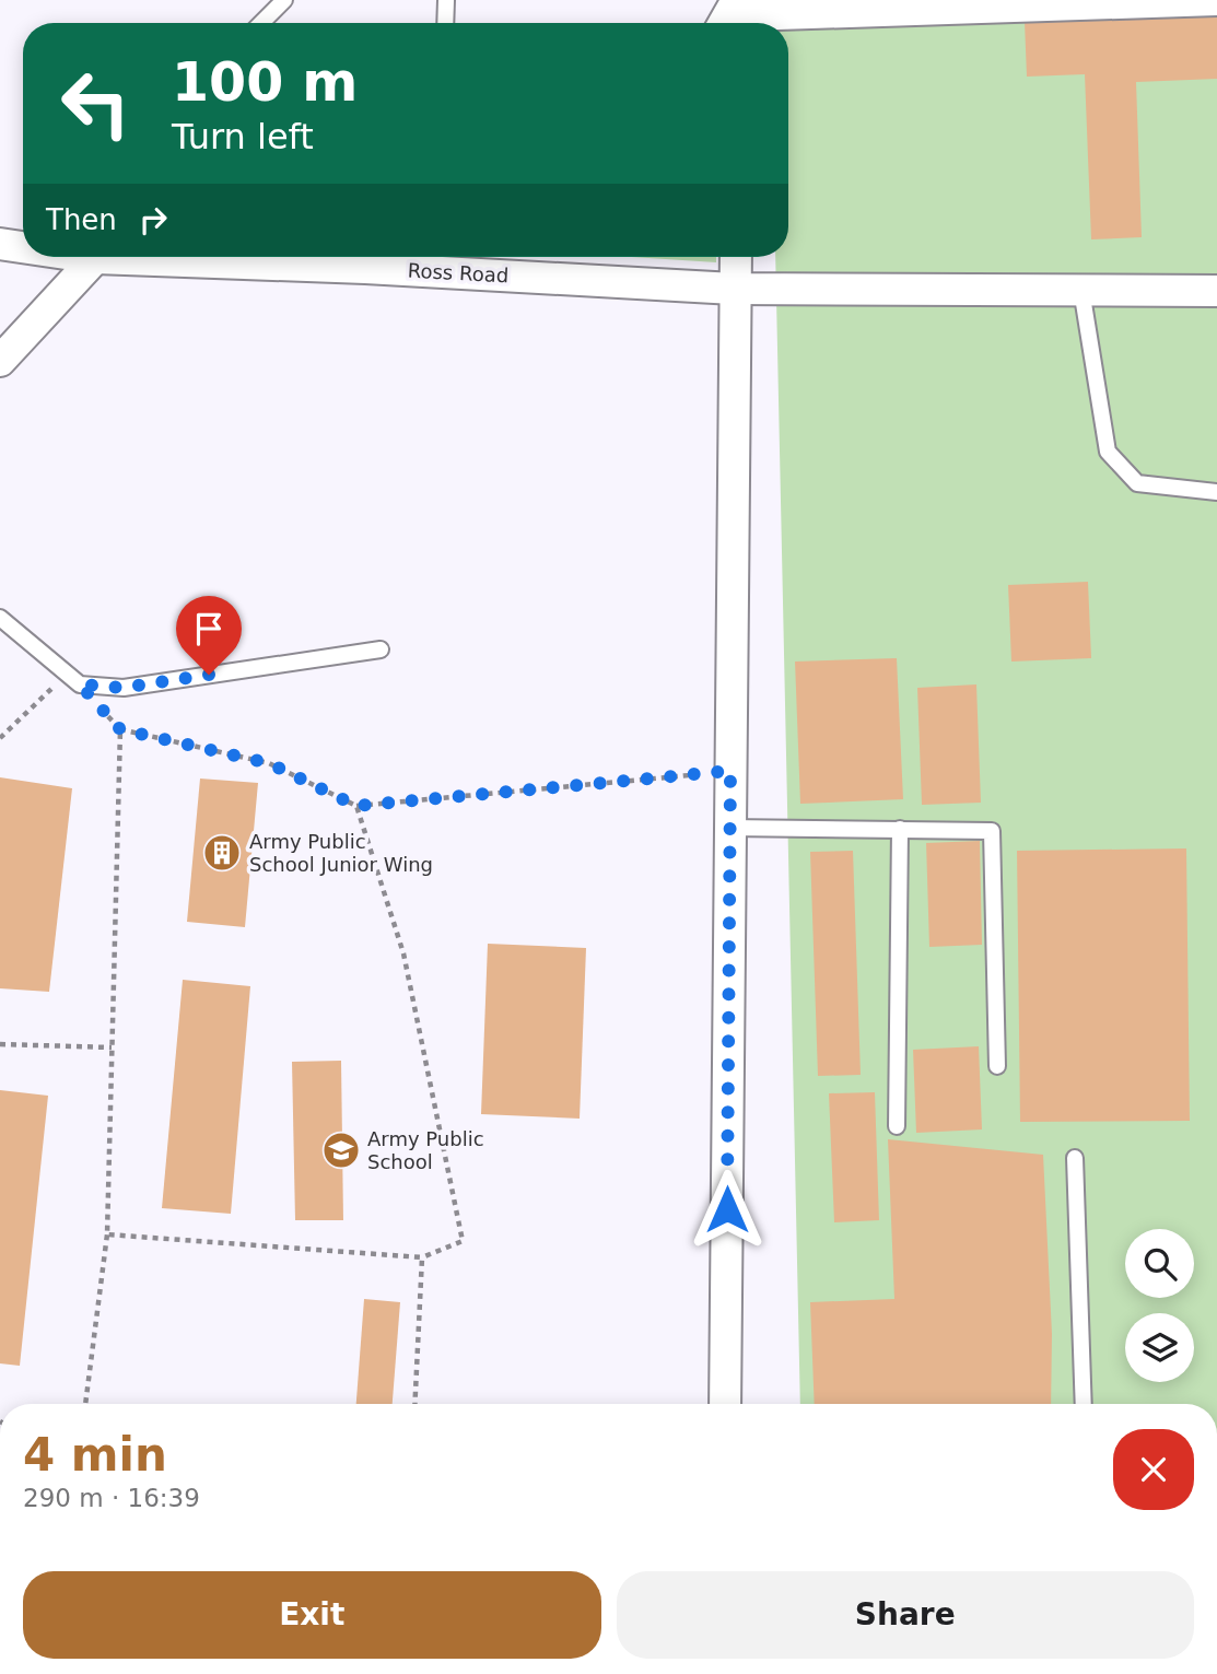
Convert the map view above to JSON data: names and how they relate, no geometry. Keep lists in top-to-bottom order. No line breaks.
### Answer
{"streets":{"street":["Ross Road"]},"places":{"building":["Army Public School Junior Wing"],"school or university":["Army Public School"]},"page":{"turn":["100 m","Turn left"],"then":"Then","heading":["4 min","290 m · 16:39"],"buttons":["Exit","Share"]}}
